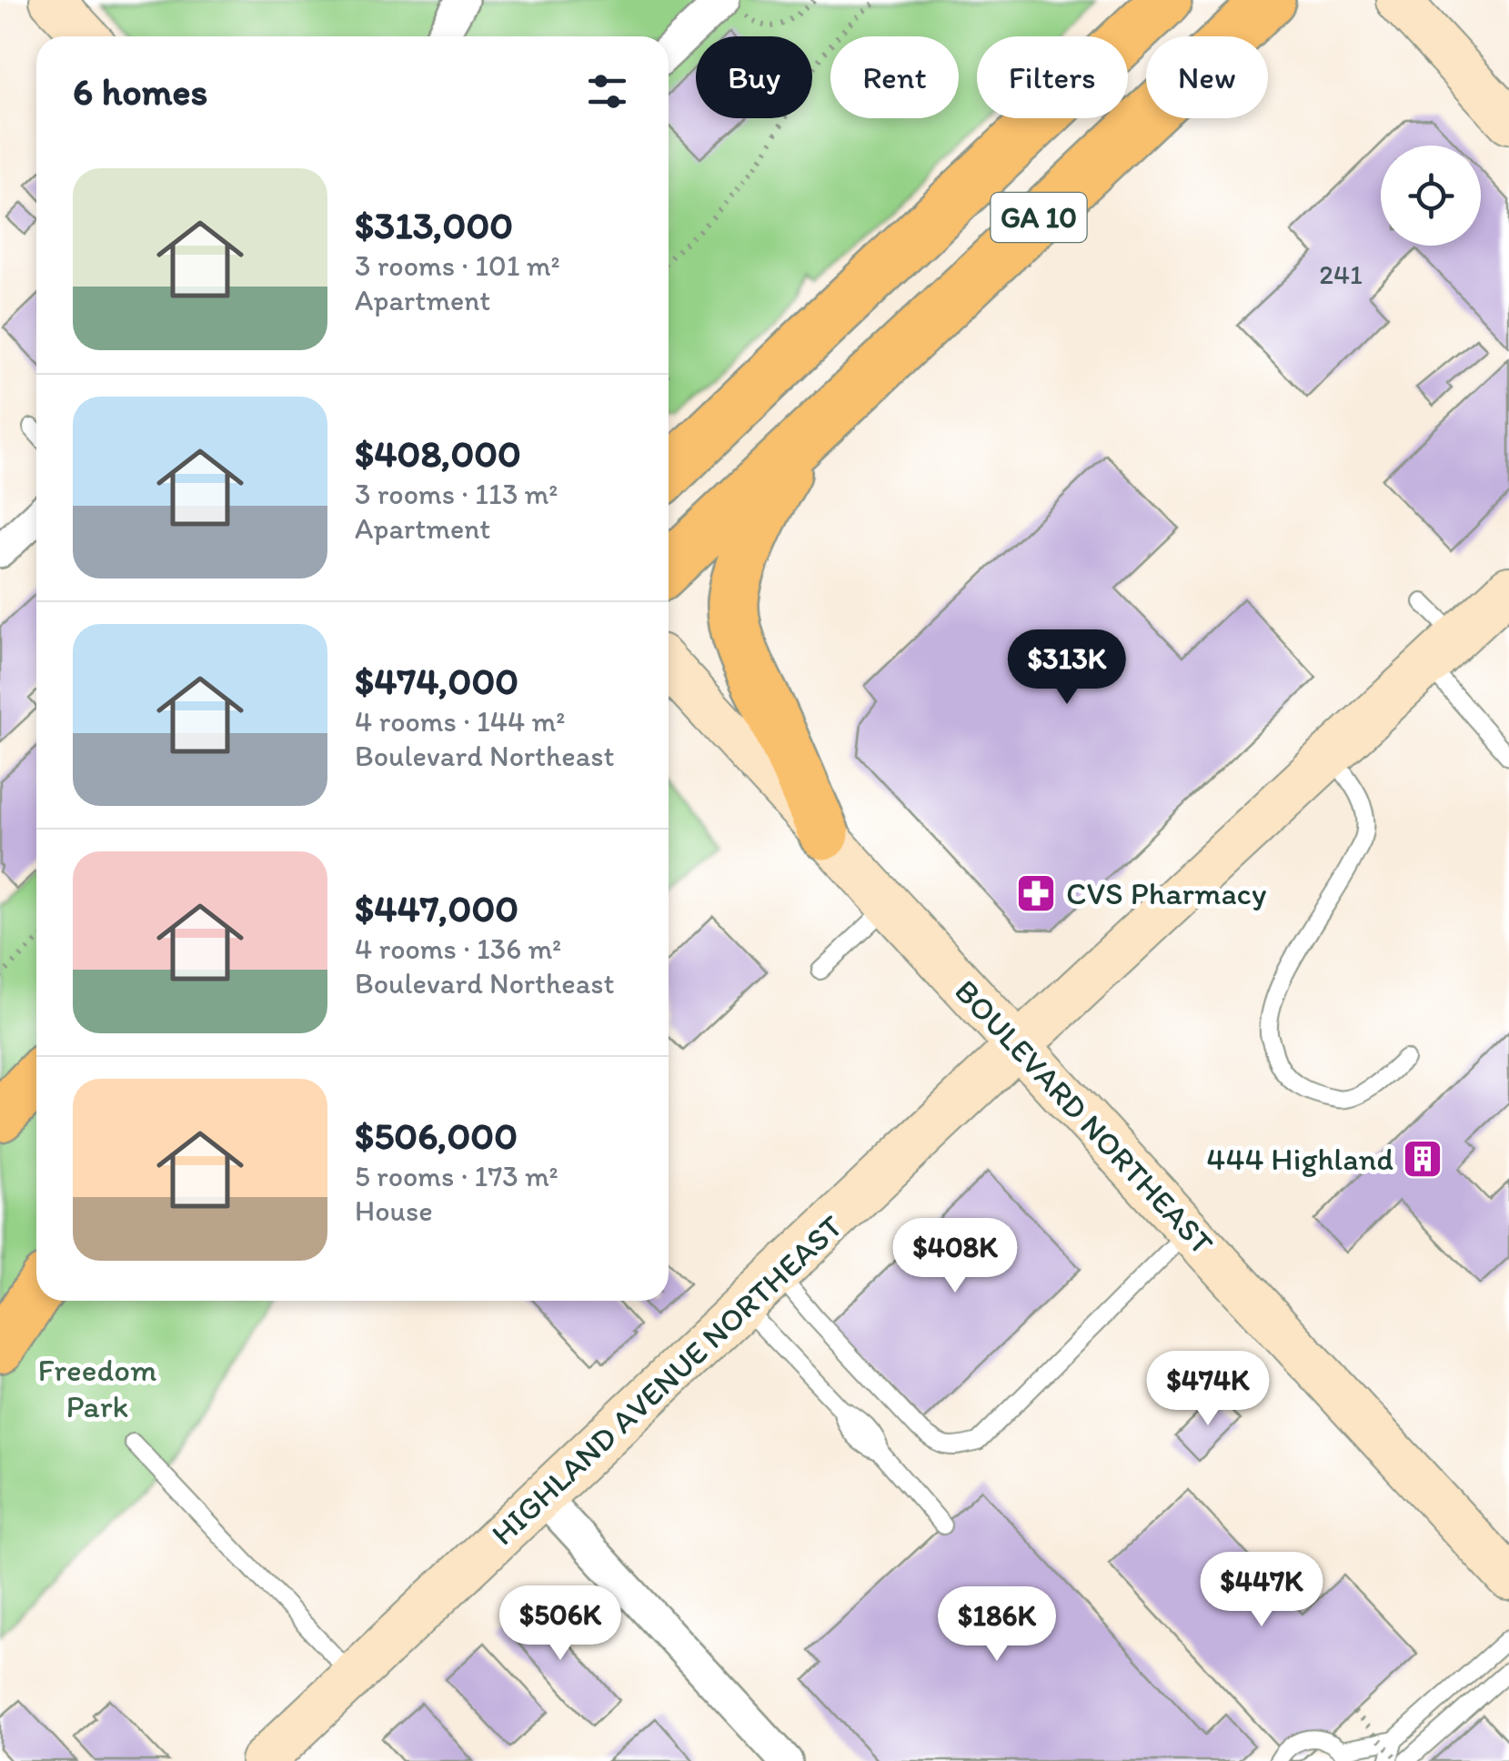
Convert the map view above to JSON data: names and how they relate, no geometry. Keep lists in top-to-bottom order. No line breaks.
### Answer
{"streets":{"highway":["GA 10"],"main road":["BOULEVARD NORTHEAST","HIGHLAND AVENUE NORTHEAST"]},"crossings":[["BOULEVARD NORTHEAST","HIGHLAND AVENUE NORTHEAST"]],"parks":["Freedom Park"],"places":{"pharmacy":["CVS Pharmacy"],"building":["444 Highland"]},"house_numbers":["241"],"page":{"chip":["Buy","Rent","Filters","New"],"heading":"6 homes","list":[{"name":"$313,000","note":"3 rooms · 101 m² · Apartment"},{"name":"$408,000","note":"3 rooms · 113 m² · Apartment"},{"name":"$474,000","note":"4 rooms · 144 m² · Boulevard Northeast"},{"name":"$447,000","note":"4 rooms · 136 m² · Boulevard Northeast"},{"name":"$506,000","note":"5 rooms · 173 m² · House"}],"price":["$313K","$408K","$474K","$447K","$506K","$186K"]}}
